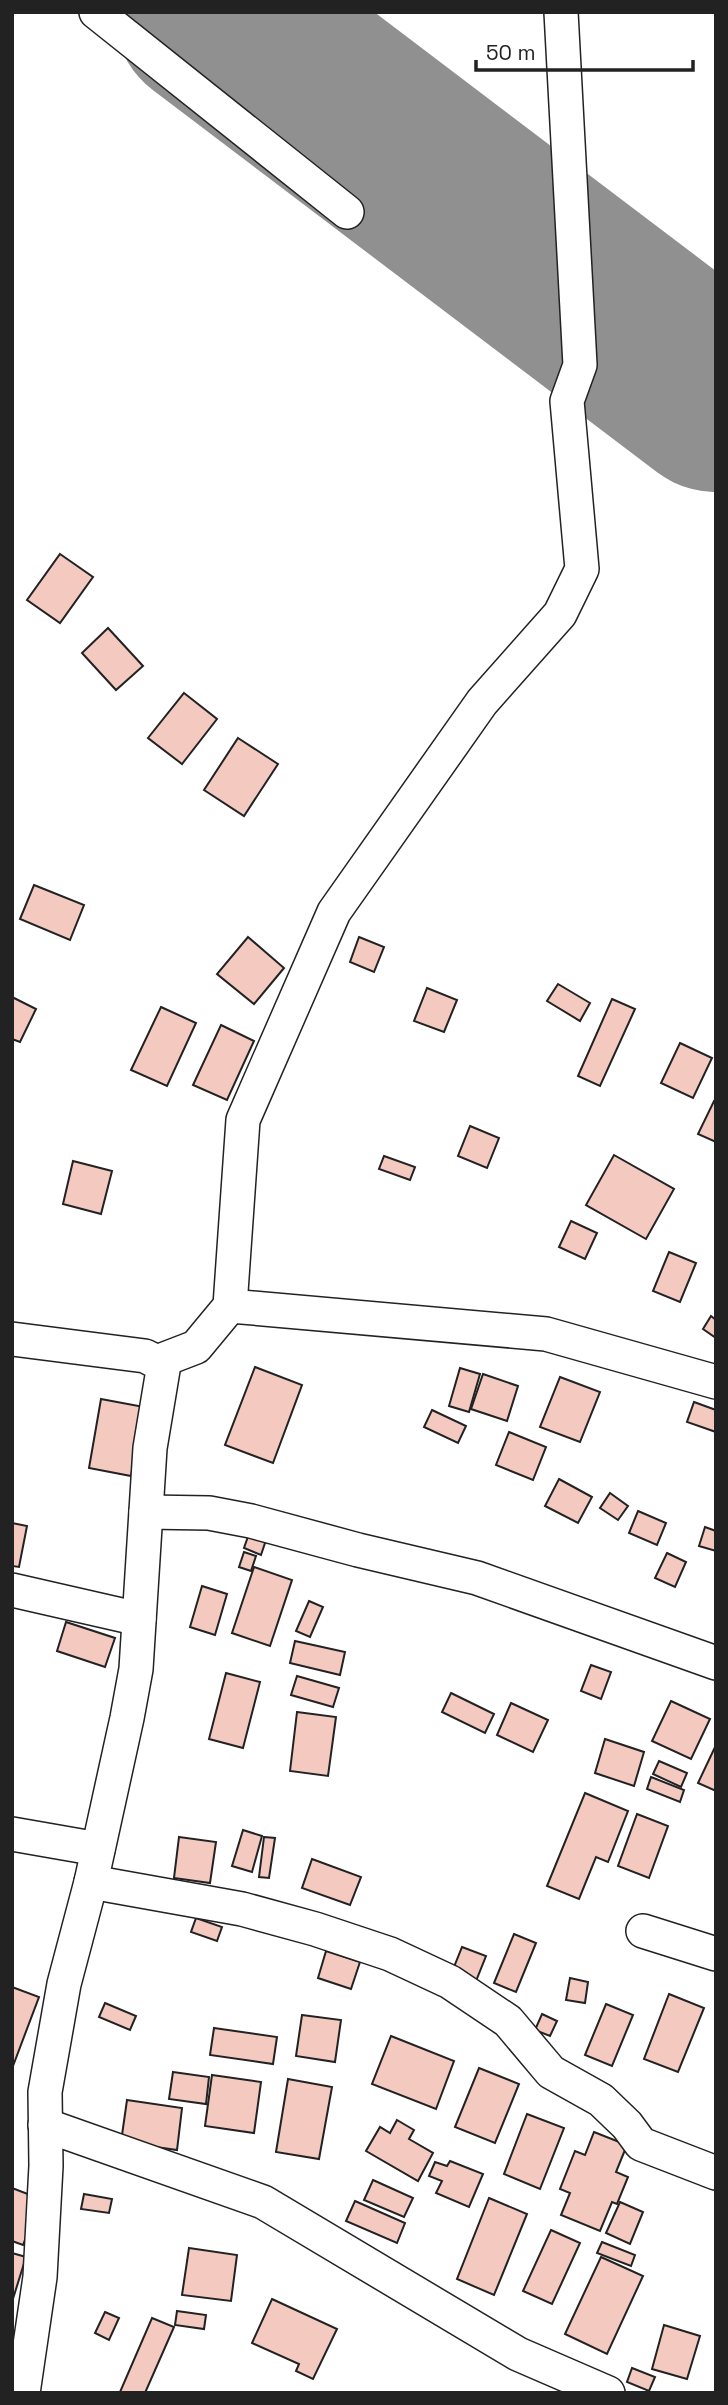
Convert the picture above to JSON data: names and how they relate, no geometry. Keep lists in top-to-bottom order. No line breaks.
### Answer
{"scale_bar":"50 m"}
